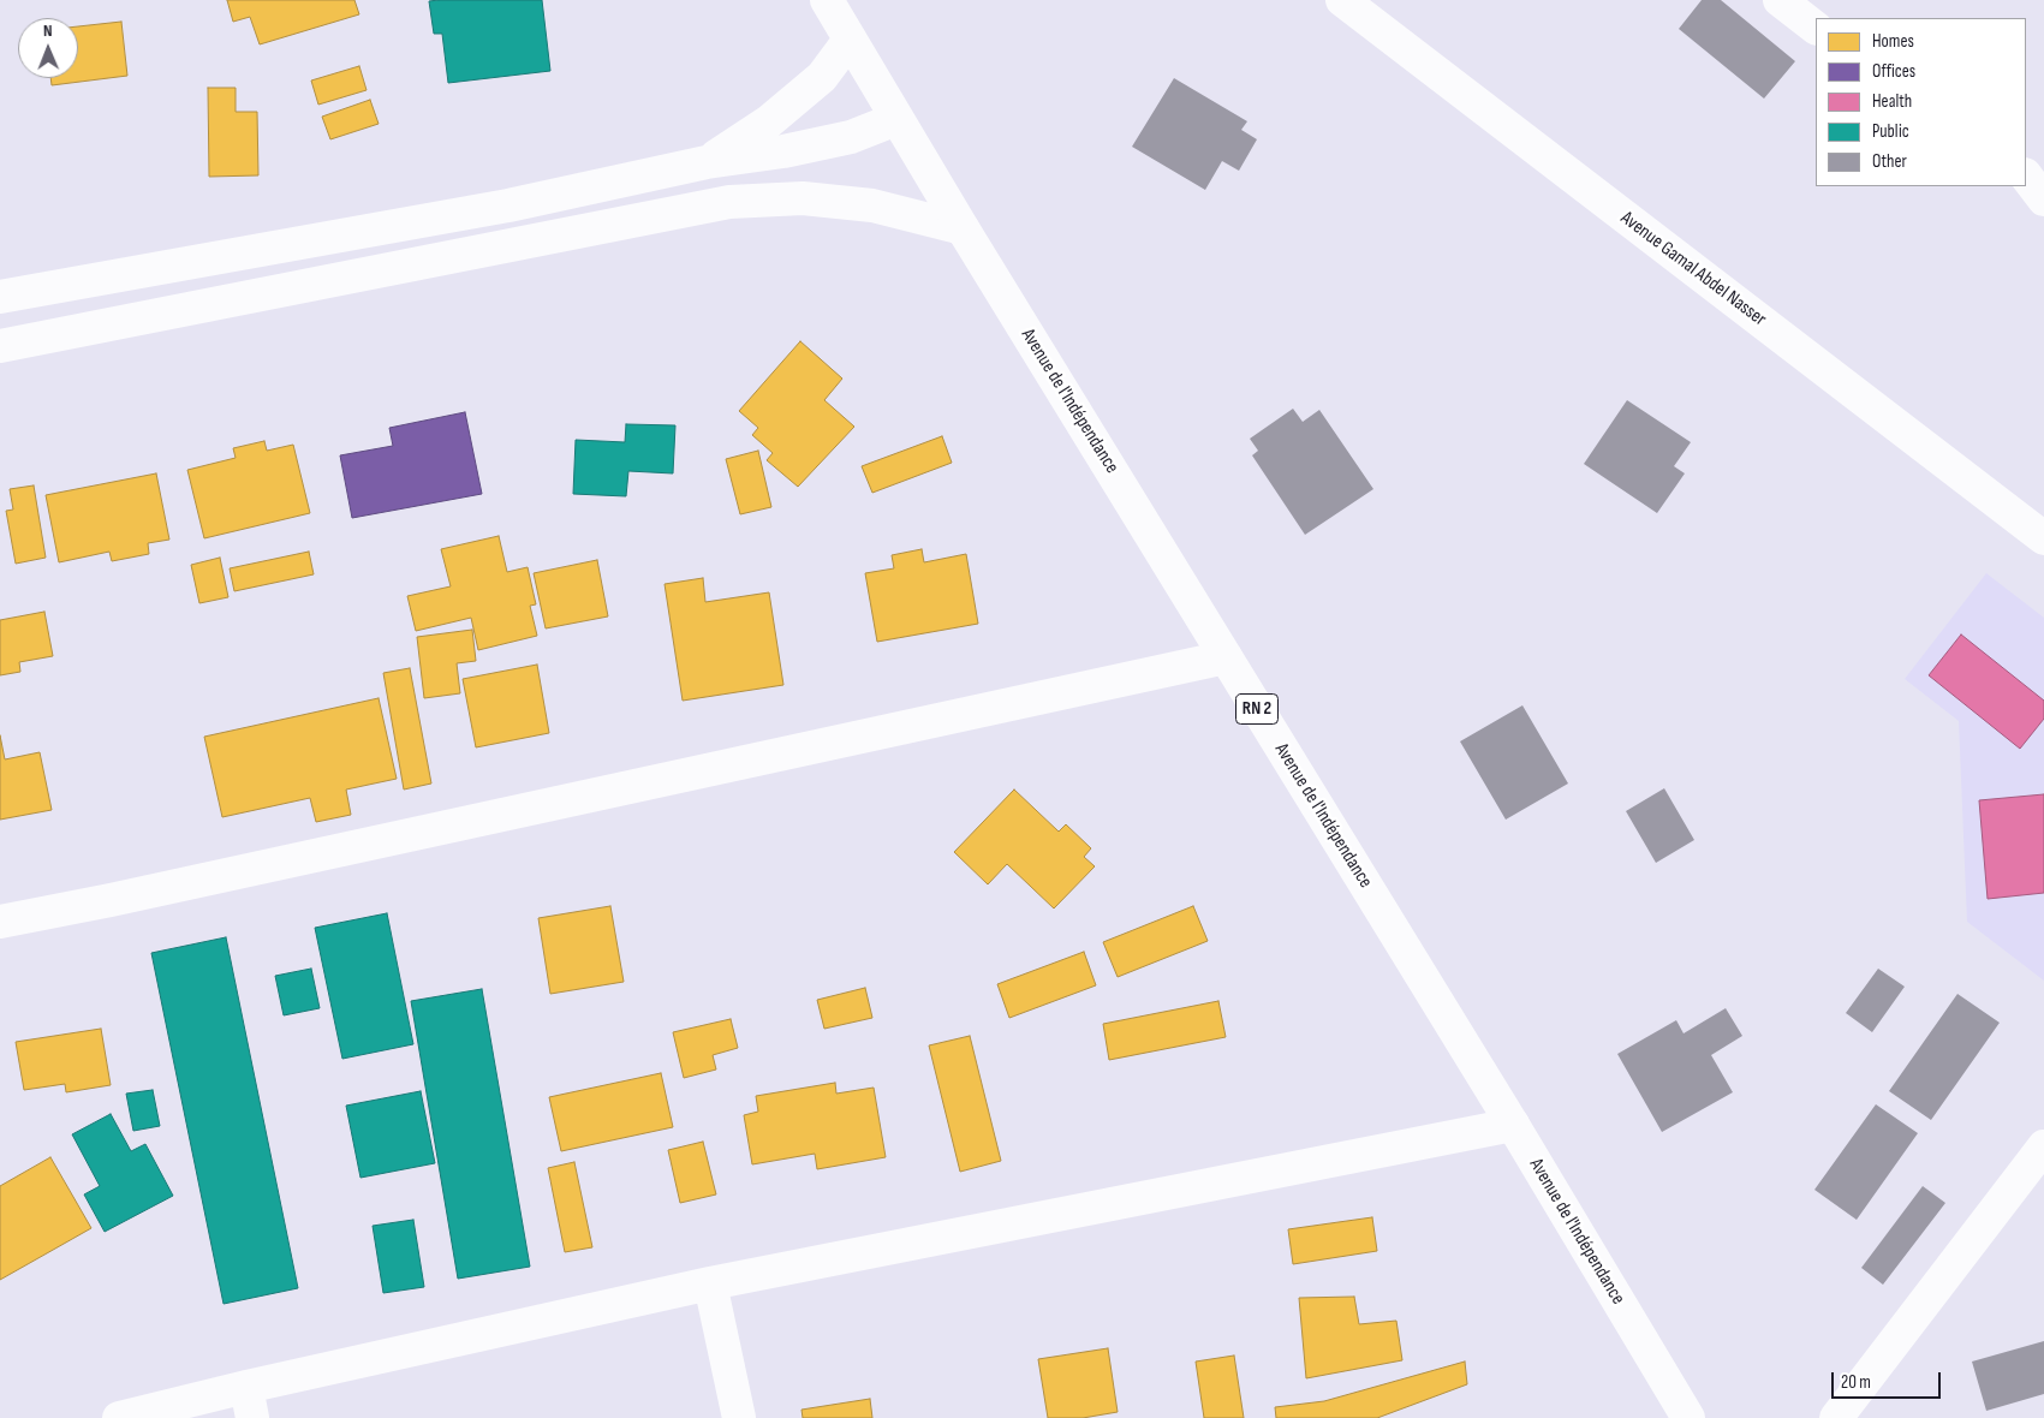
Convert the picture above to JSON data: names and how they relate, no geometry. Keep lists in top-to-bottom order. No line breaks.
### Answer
{"streets":{"street":["Avenue Gamal Abdel Nasser","Avenue de l'Indépendance","RN 2"]},"legend":["Homes","Offices","Health","Public","Other"],"scale_bar":"20 m","north":"top"}
